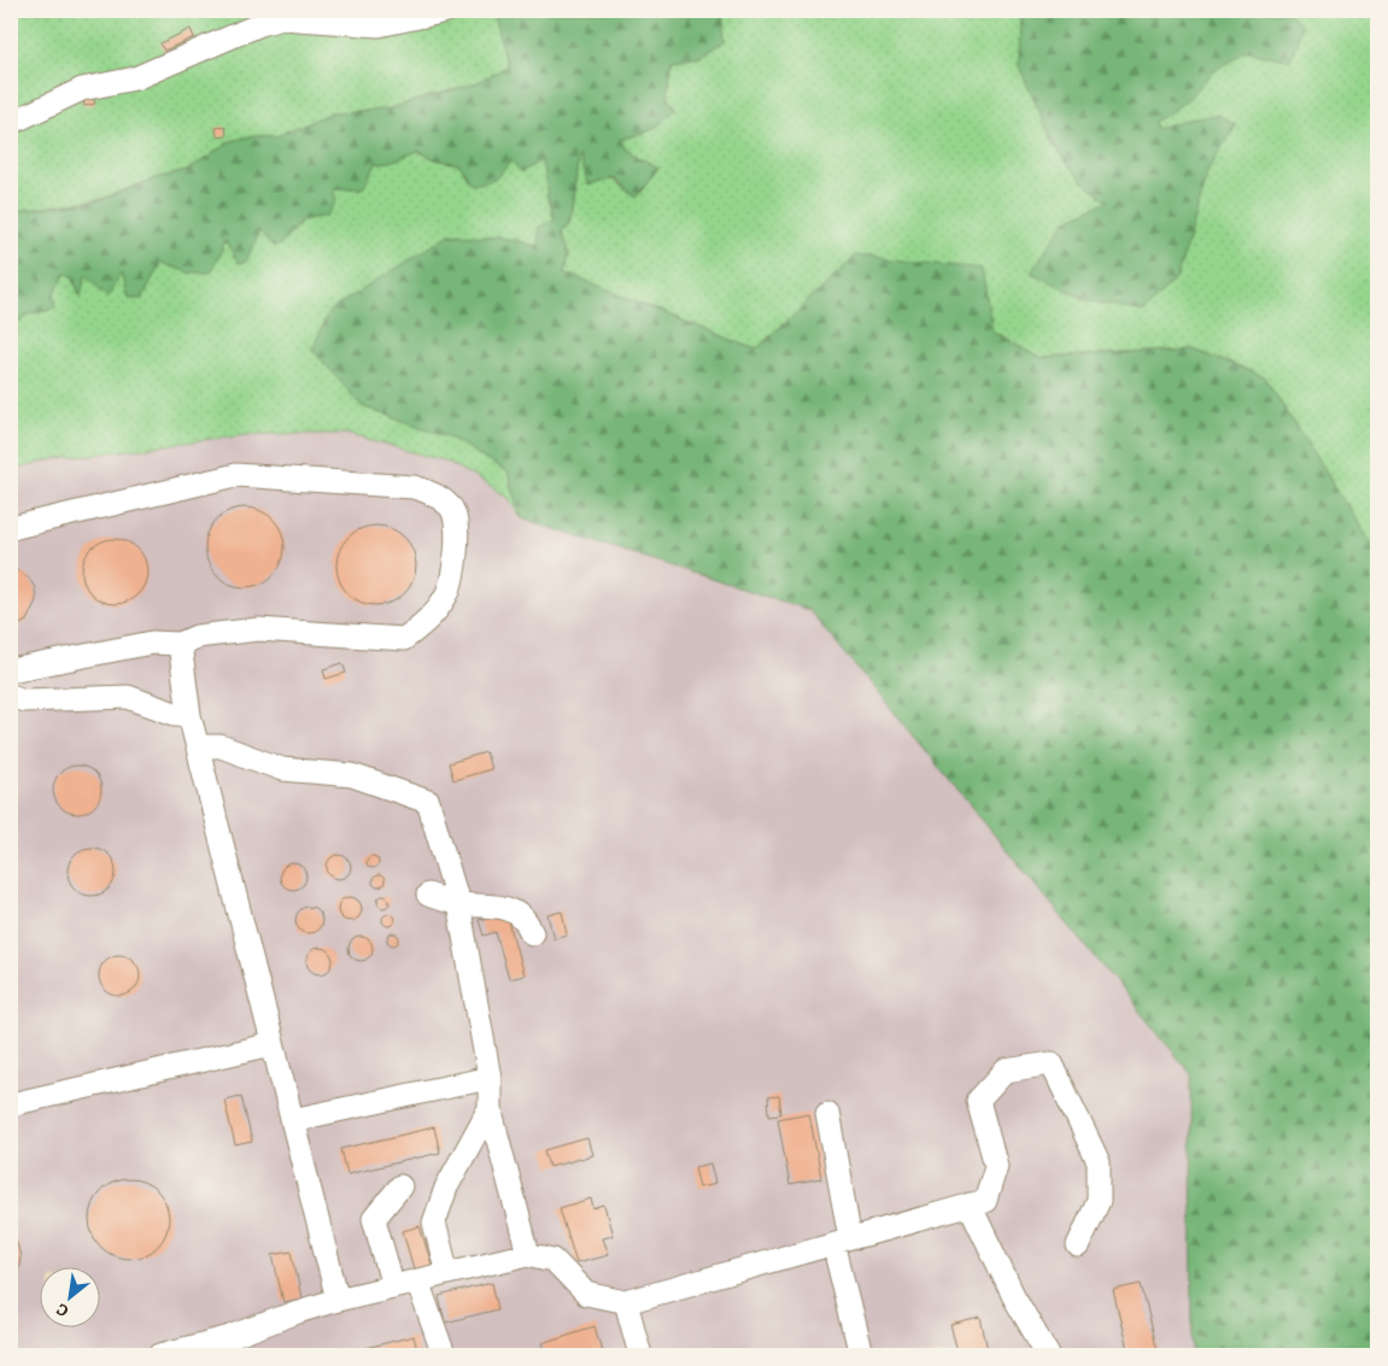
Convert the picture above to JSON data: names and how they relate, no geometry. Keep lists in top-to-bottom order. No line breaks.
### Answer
{"north":"bottom left"}
